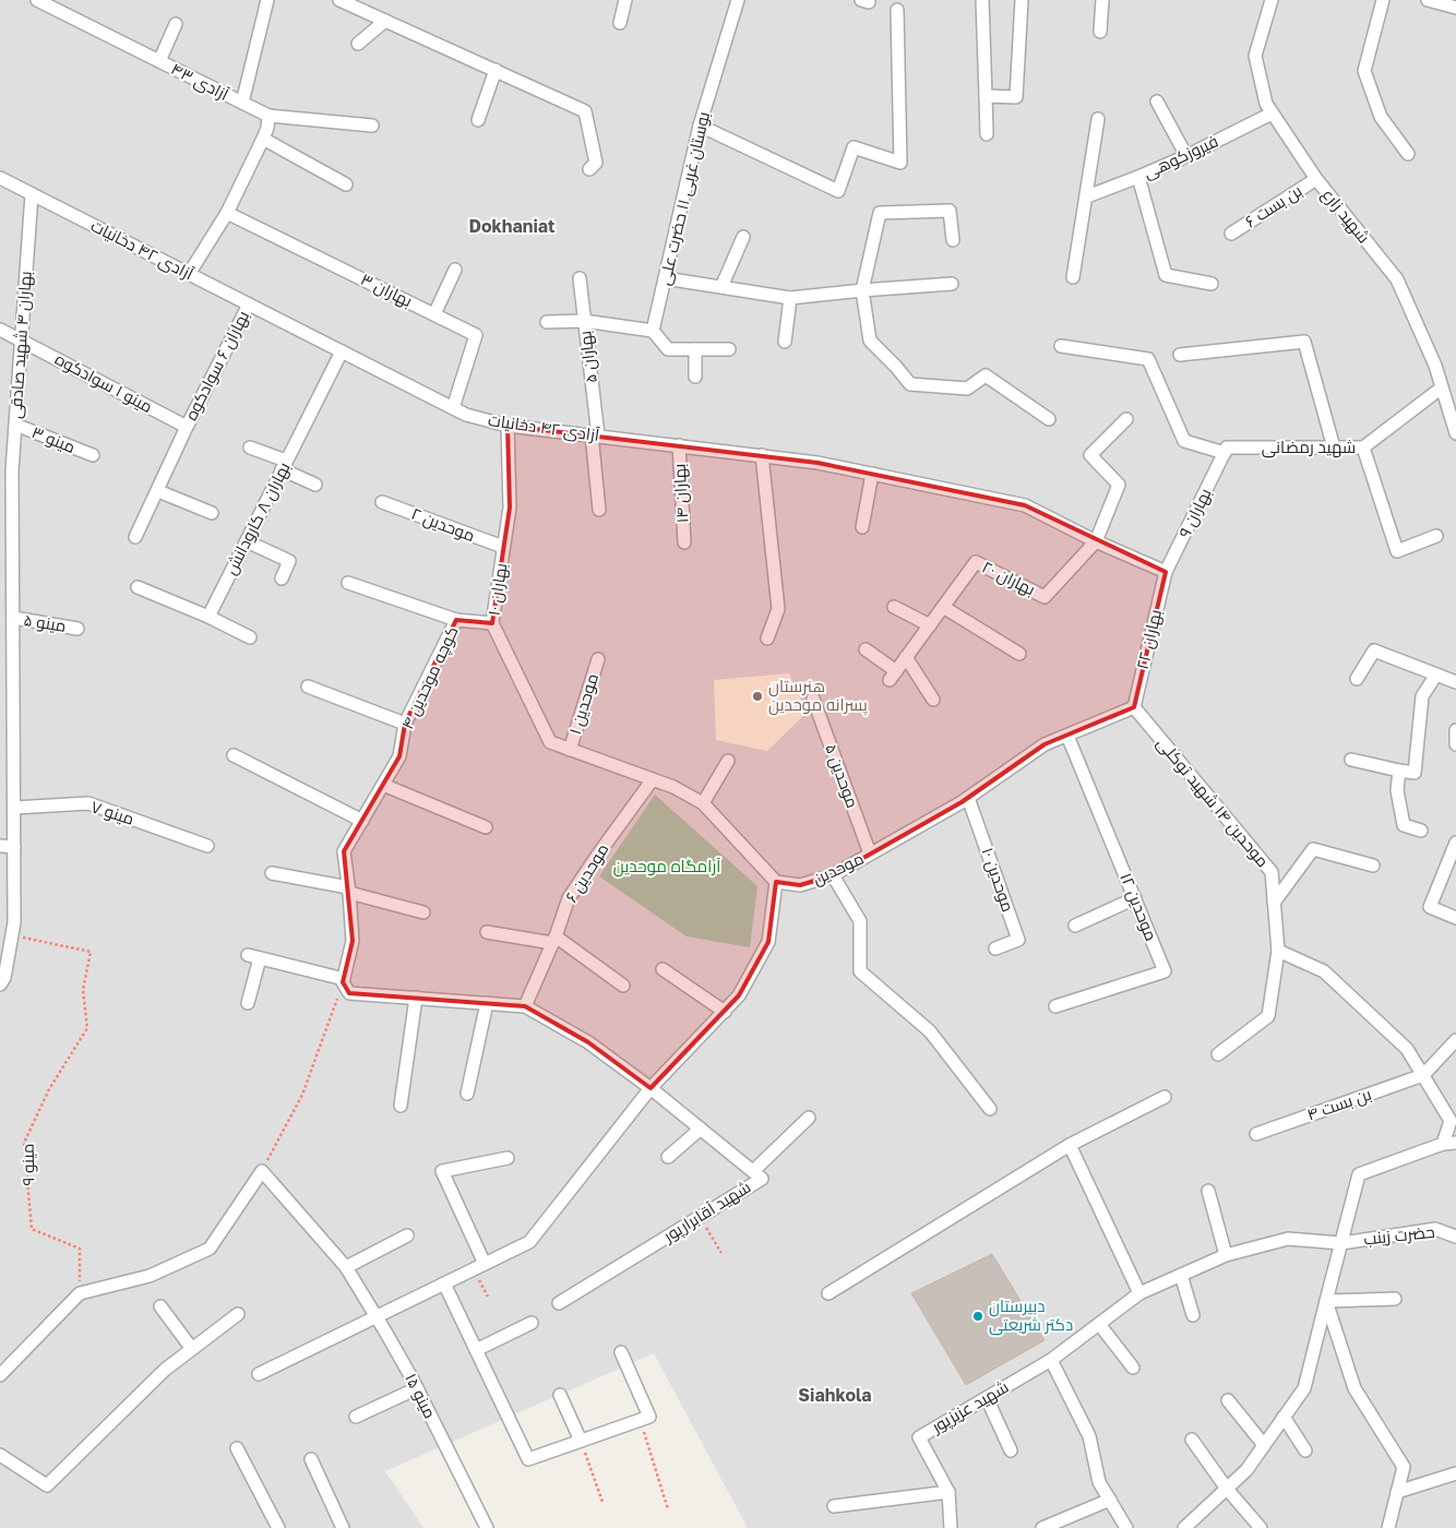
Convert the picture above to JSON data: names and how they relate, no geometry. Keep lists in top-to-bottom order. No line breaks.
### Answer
{"streets":{"street":["آزادی ۴۳","فیروزکوهی","بوستان غربی ۱۱ حضرت علی","بن بست ۶","شهید زارع","آزادی ۴۲ دخانیات","بهاران ۳","بهاران ۴ شهید صادقی","بهاران ۵","بهاران ۶ سوادکوه","مینو ۱ سوادکوه","مینو ۳","شهید رمضانی","بهاران ۱۴","بهاران ۹","بهاران ۸ کارودانش","موحدین ۲","بهاران ۲۰","بهاران ۱۰","مینو ۵","بهاران ۲۲","کوچه موحدین ۴","موحدین ۱","موحدین ۵","موحدین ۱۴ شهید توکلی","مینو ۷","موحدین","موحدین ۶","موحدین ۱۰","موحدین ۱۲","بن بست ۴","شهید آقابرارپور","حضرت زینب","مینو ۱۵","شهید عزیزپور"],"path":["مینو ۹"]},"crossings":[["فیروزکوهی","شهید زارع"],["بن بست ۶","شهید زارع"],["شهید زارع","شهید رمضانی"],["آزادی ۴۲ دخانیات","بهاران ۳"],["آزادی ۴۲ دخانیات","بهاران ۴ شهید صادقی"],["آزادی ۴۲ دخانیات","بهاران ۵"],["آزادی ۴۲ دخانیات","بهاران ۶ سوادکوه"],["آزادی ۴۲ دخانیات","بهاران ۱۴"],["آزادی ۴۲ دخانیات","بهاران ۹"],["آزادی ۴۲ دخانیات","بهاران ۸ کارودانش"],["آزادی ۴۲ دخانیات","بهاران ۲۰"],["آزادی ۴۲ دخانیات","بهاران ۱۰"],["آزادی ۴۲ دخانیات","بهاران ۲۲"],["بهاران ۴ شهید صادقی","مینو ۱ سوادکوه"],["بهاران ۴ شهید صادقی","مینو ۳"],["بهاران ۴ شهید صادقی","مینو ۵"],["بهاران ۴ شهید صادقی","مینو ۷"],["بهاران ۴ شهید صادقی","مینو ۹"],["بهاران ۶ سوادکوه","مینو ۱ سوادکوه"],["شهید رمضانی","بهاران ۹"],["بهاران ۹","بهاران ۲۲"],["موحدین ۲","بهاران ۱۰"],["بهاران ۱۰","کوچه موحدین ۴"],["بهاران ۱۰","موحدین ۱"],["بهاران ۲۲","موحدین ۱۴ شهید توکلی"],["بهاران ۲۲","موحدین"],["موحدین ۵","موحدین"],["موحدین ۱۴ شهید توکلی","موحدین"],["موحدین","موحدین ۱۰"],["موحدین","موحدین ۱۲"],["موحدین ۶","شهید آقابرارپور"],["حضرت زینب","شهید عزیزپور"]],"districts":["Dokhaniat","Siahkola"],"parks":["آرامگاه موحدین"],"places":["هنرستان پسرانه موحدین","دبیرستان دکتر شریعتی"]}
